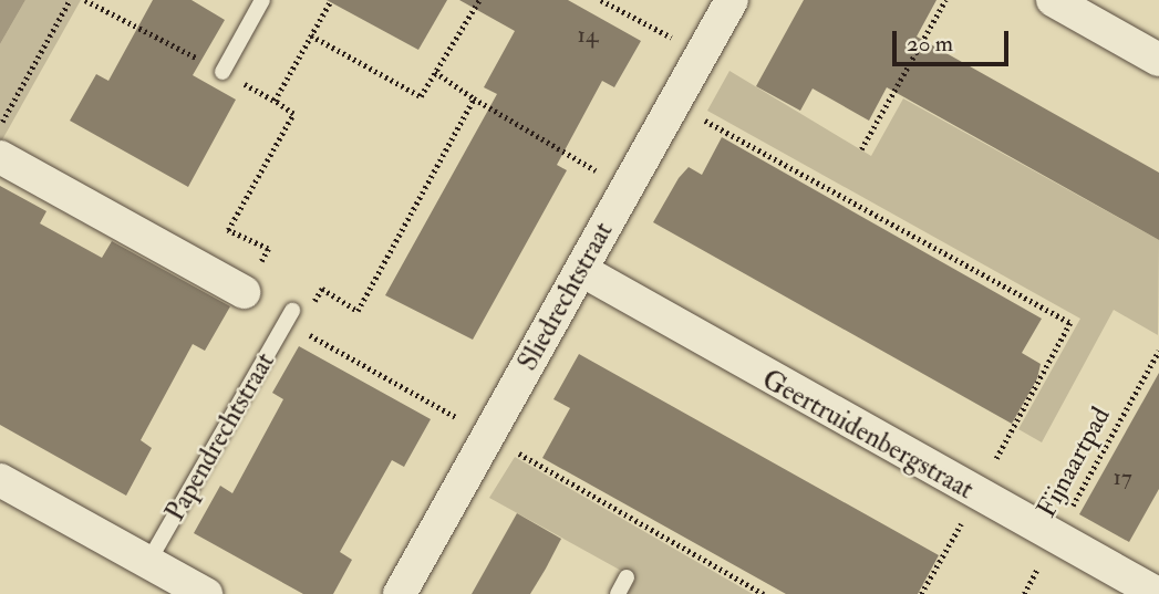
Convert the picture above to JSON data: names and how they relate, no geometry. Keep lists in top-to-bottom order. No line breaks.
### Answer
{"streets":{"street":["Sliedrechtstraat","Geertruidenbergstraat"],"lane":["Papendrechtstraat"],"path":["Fijnaartpad"]},"crossings":[["Sliedrechtstraat","Geertruidenbergstraat"],["Sliedrechtstraat","Papendrechtstraat"],["Geertruidenbergstraat","Fijnaartpad"]],"house_numbers":["14","17"],"scale_bar":"20 m"}
